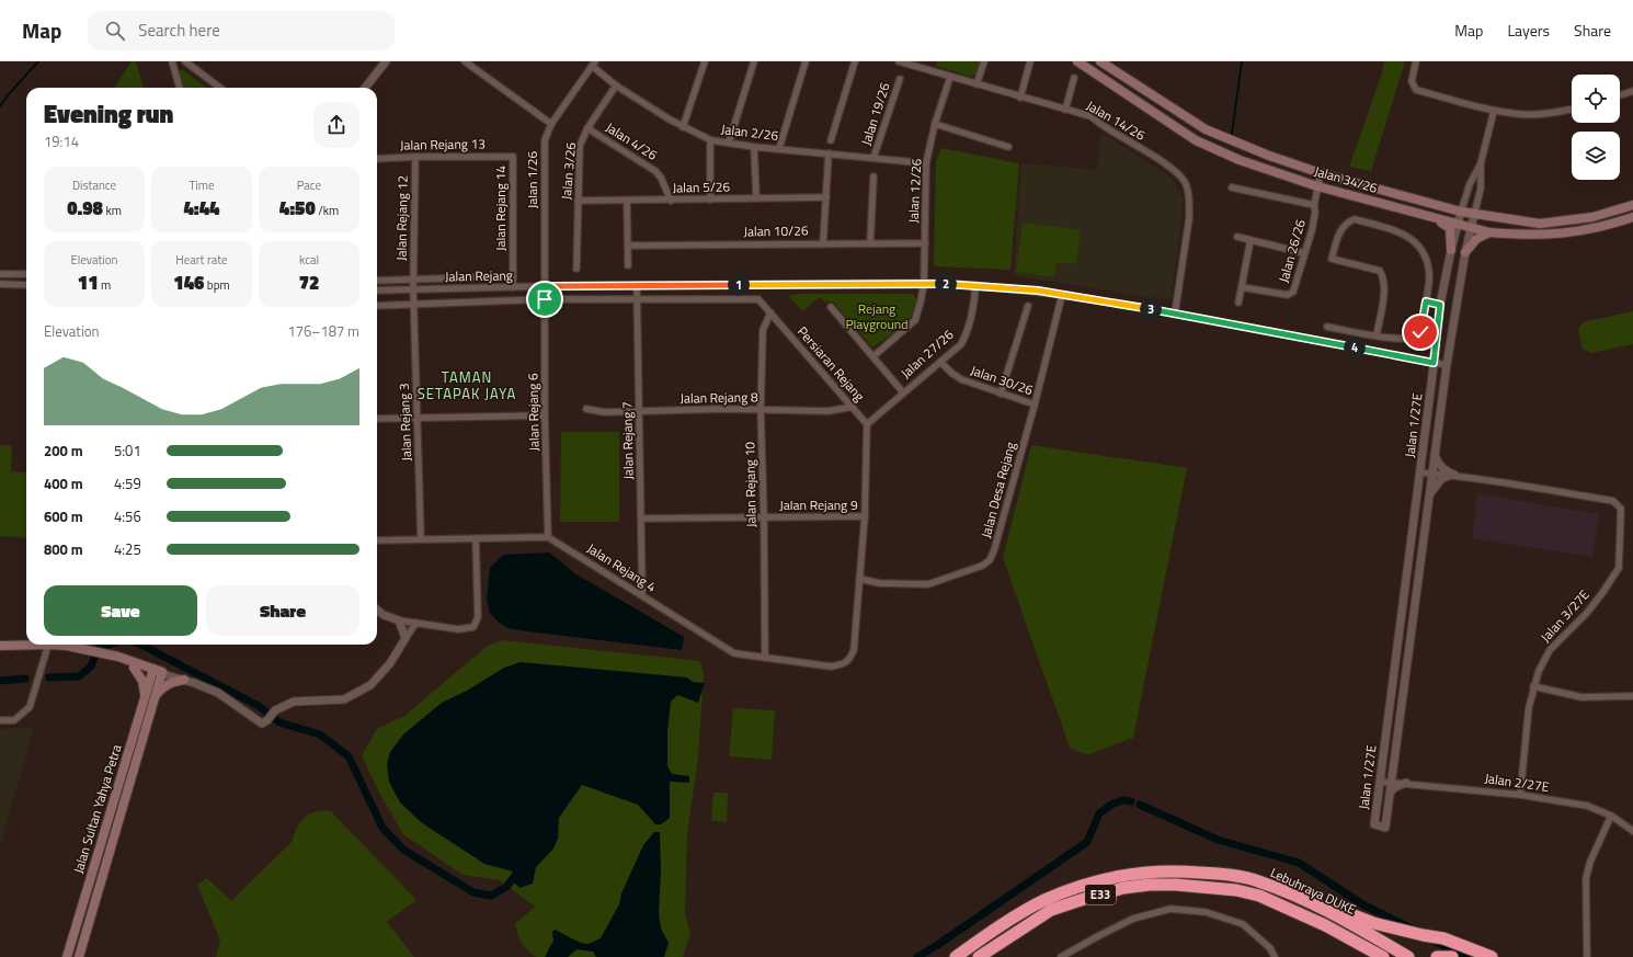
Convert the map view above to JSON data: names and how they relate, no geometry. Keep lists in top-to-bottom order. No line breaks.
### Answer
{"streets":{"highway":["Lebuhraya DUKE","E33"],"main road":["Jalan 34/26","Jalan Sultan Yahya Petra"],"street":["Jalan 19/26","Jalan 14/26","Jalan 2/26","Jalan 4/26","Jalan Rejang 13","Jalan 3/26","Jalan 1/26","Jalan 5/26","Jalan 12/26","Jalan Rejang 14","Jalan Rejang 12","Jalan 10/26","Jalan 26/26","Jalan Rejang","Jalan 27/26","Persiaran Rejang","Jalan 30/26","Jalan Rejang 8","Jalan Rejang 6","Jalan Rejang 3","Jalan 1/27E","Jalan Rejang 7","Jalan Rejang 10","Jalan Desa Rejang","Jalan Rejang 9","Jalan Rejang 4","Jalan 3/27E","Jalan 2/27E"]},"crossings":[["Jalan 19/26","Jalan 2/26"],["Jalan 14/26","Jalan 12/26"],["Jalan 14/26","Jalan Rejang"],["Jalan 2/26","Jalan 3/26"],["Jalan 2/26","Jalan 1/26"],["Jalan 2/26","Jalan 12/26"],["Jalan 4/26","Jalan 3/26"],["Jalan 4/26","Jalan 5/26"],["Jalan Rejang 13","Jalan Rejang 14"],["Jalan Rejang 13","Jalan Rejang 12"],["Jalan 3/26","Jalan 5/26"],["Jalan 1/26","Jalan Rejang"],["Jalan 1/26","Jalan Rejang 6"],["Jalan 34/26","Jalan 26/26"],["Jalan 12/26","Jalan 10/26"],["Jalan 12/26","Jalan Rejang"],["Jalan Rejang 14","Jalan Rejang"],["Jalan Rejang 12","Jalan Rejang"],["Jalan Rejang 12","Jalan Rejang 3"],["Jalan Rejang","Jalan 27/26"],["Jalan Rejang","Jalan Rejang 6"],["Jalan Rejang","Jalan Rejang 3"],["Jalan Rejang","Jalan 1/27E"],["Jalan Rejang","Jalan Rejang 7"],["Jalan Rejang","Jalan Desa Rejang"],["Jalan 27/26","Persiaran Rejang"],["Jalan 27/26","Jalan 30/26"],["Persiaran Rejang","Jalan Rejang 8"],["Persiaran Rejang","Jalan Rejang 6"],["Persiaran Rejang","Jalan Rejang 3"],["Persiaran Rejang","Jalan Rejang 7"],["Persiaran Rejang","Jalan Rejang 10"],["Jalan 30/26","Jalan Desa Rejang"],["Jalan Rejang 8","Jalan Rejang 7"],["Jalan Rejang 8","Jalan Rejang 10"],["Jalan Rejang 6","Jalan Rejang 4"],["Jalan 1/27E","Jalan 2/27E"],["Jalan Rejang 7","Jalan Rejang 9"],["Jalan Rejang 7","Jalan Rejang 4"],["Jalan Rejang 10","Jalan Rejang 9"],["Jalan Desa Rejang","Jalan Rejang 4"],["Jalan 3/27E","Jalan 2/27E"]],"districts":["TAMAN SETAPAK JAYA"],"parks":["Rejang Playground"],"page":{"header":"Map","search":"Search here","nav":["Map","Layers","Share"],"heading":["Evening run","19:14"],"stats":[["Distance","0.98 km"],["Time","4:44"],["Pace","4:50 /km"],["Elevation","11 m"],["Heart rate","146 bpm"],["kcal","72"]],"pins":["2","1","3","4"],"chart":["Elevation","176–187 m"],"list":[{"name":"200 m","note":"5:01"},{"name":"400 m","note":"4:59"},{"name":"600 m","note":"4:56"},{"name":"800 m","note":"4:25"}],"buttons":["Save","Share"]}}
